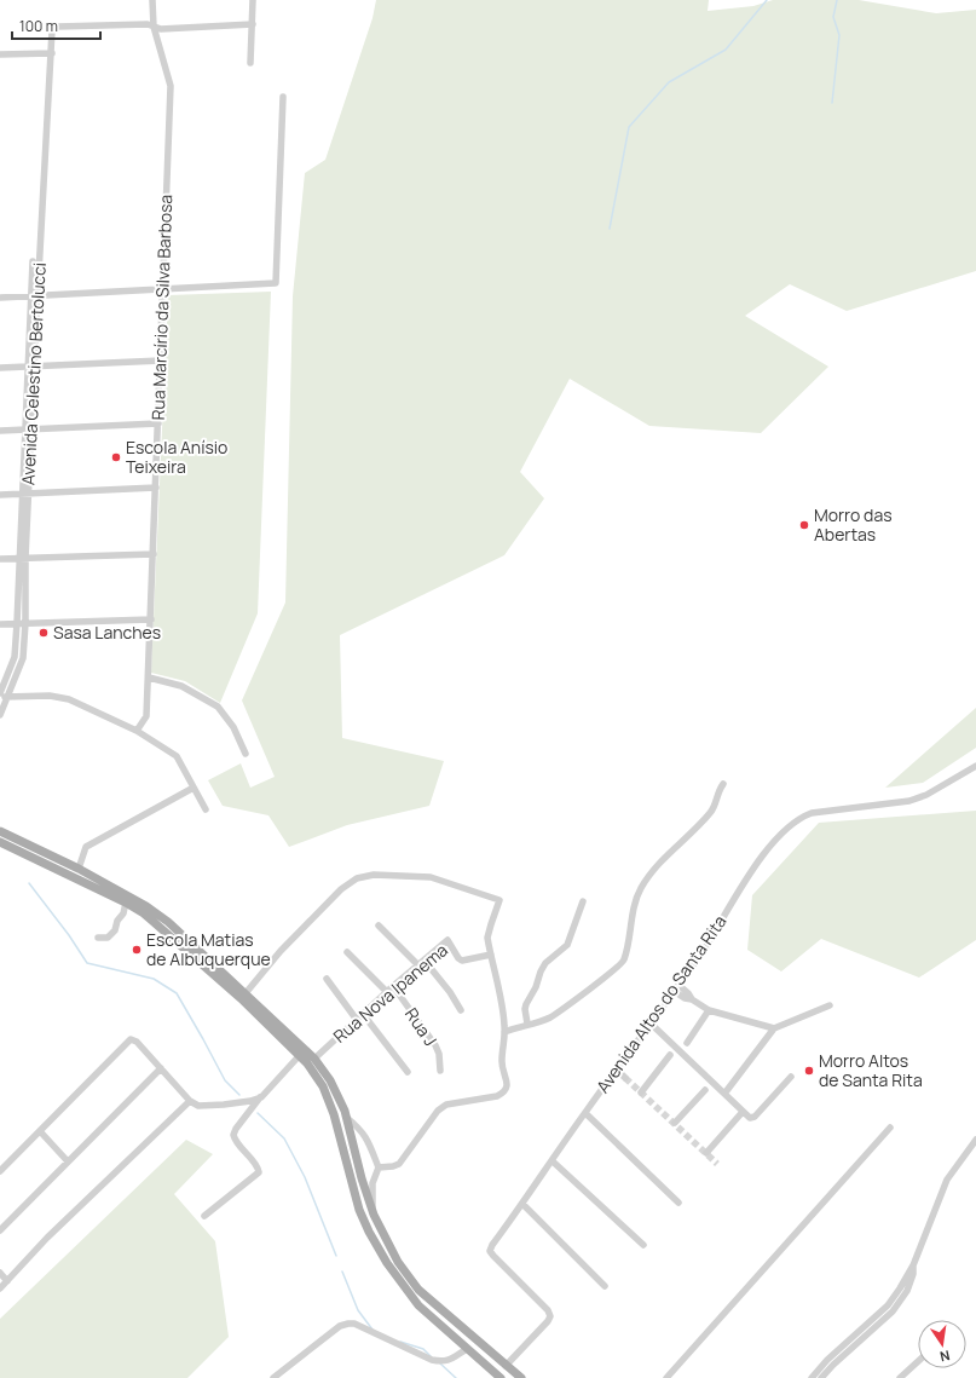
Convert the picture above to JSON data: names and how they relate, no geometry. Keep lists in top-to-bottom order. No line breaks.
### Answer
{"streets":{"street":["Rua Marcírio da Silva Barbosa","Avenida Celestino Bertolucci","Rua Nova Ipanema","Avenida Altos do Santa Rita","Rua J"]},"crossings":[["Rua Marcírio da Silva Barbosa","Avenida Celestino Bertolucci"],["Rua Nova Ipanema","Rua J"]],"places":["Escola Anísio Teixeira","Morro das Abertas","Sasa Lanches","Escola Matias de Albuquerque","Morro Altos de Santa Rita"],"scale_bar":"100 m","north":"bottom"}
